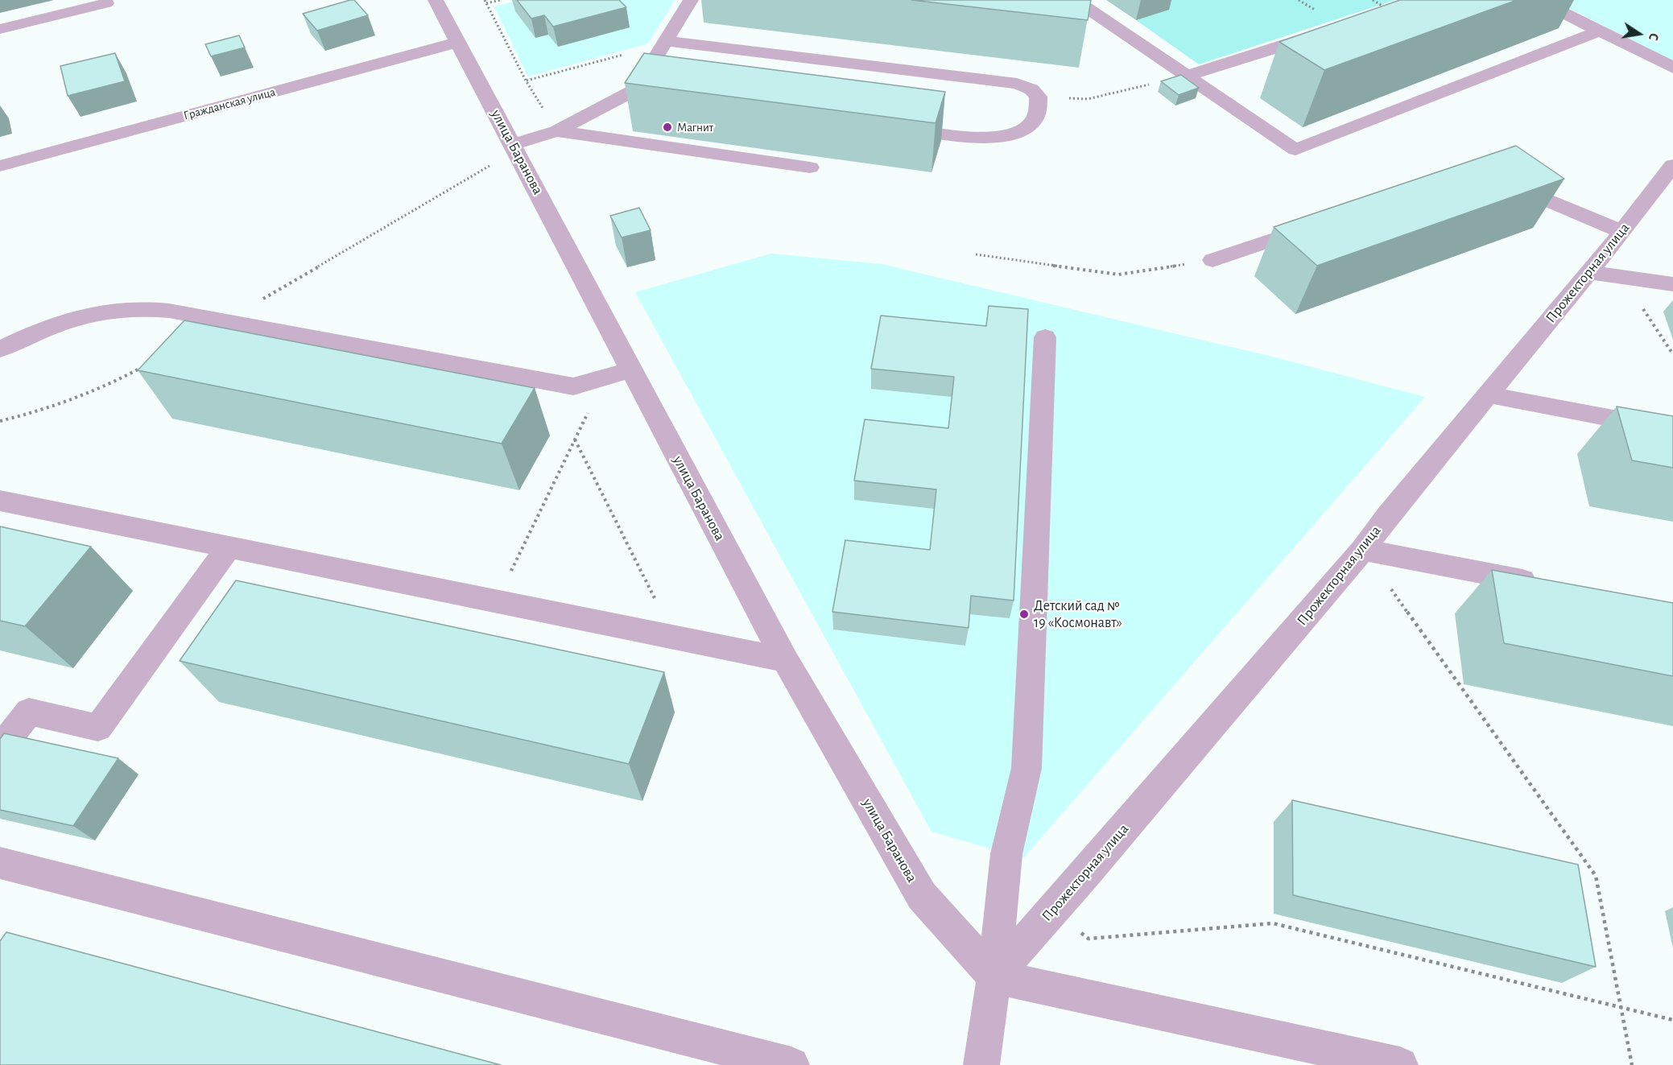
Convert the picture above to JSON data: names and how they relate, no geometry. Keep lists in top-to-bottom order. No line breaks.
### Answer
{"streets":{"street":["Гражданская улица","улица Баранова","Прожекторная улица"]},"crossings":[["Гражданская улица","улица Баранова"],["улица Баранова","Прожекторная улица"]],"places":["Магнит","Детский сад № 19 «Космонавт»"],"north":"right"}
